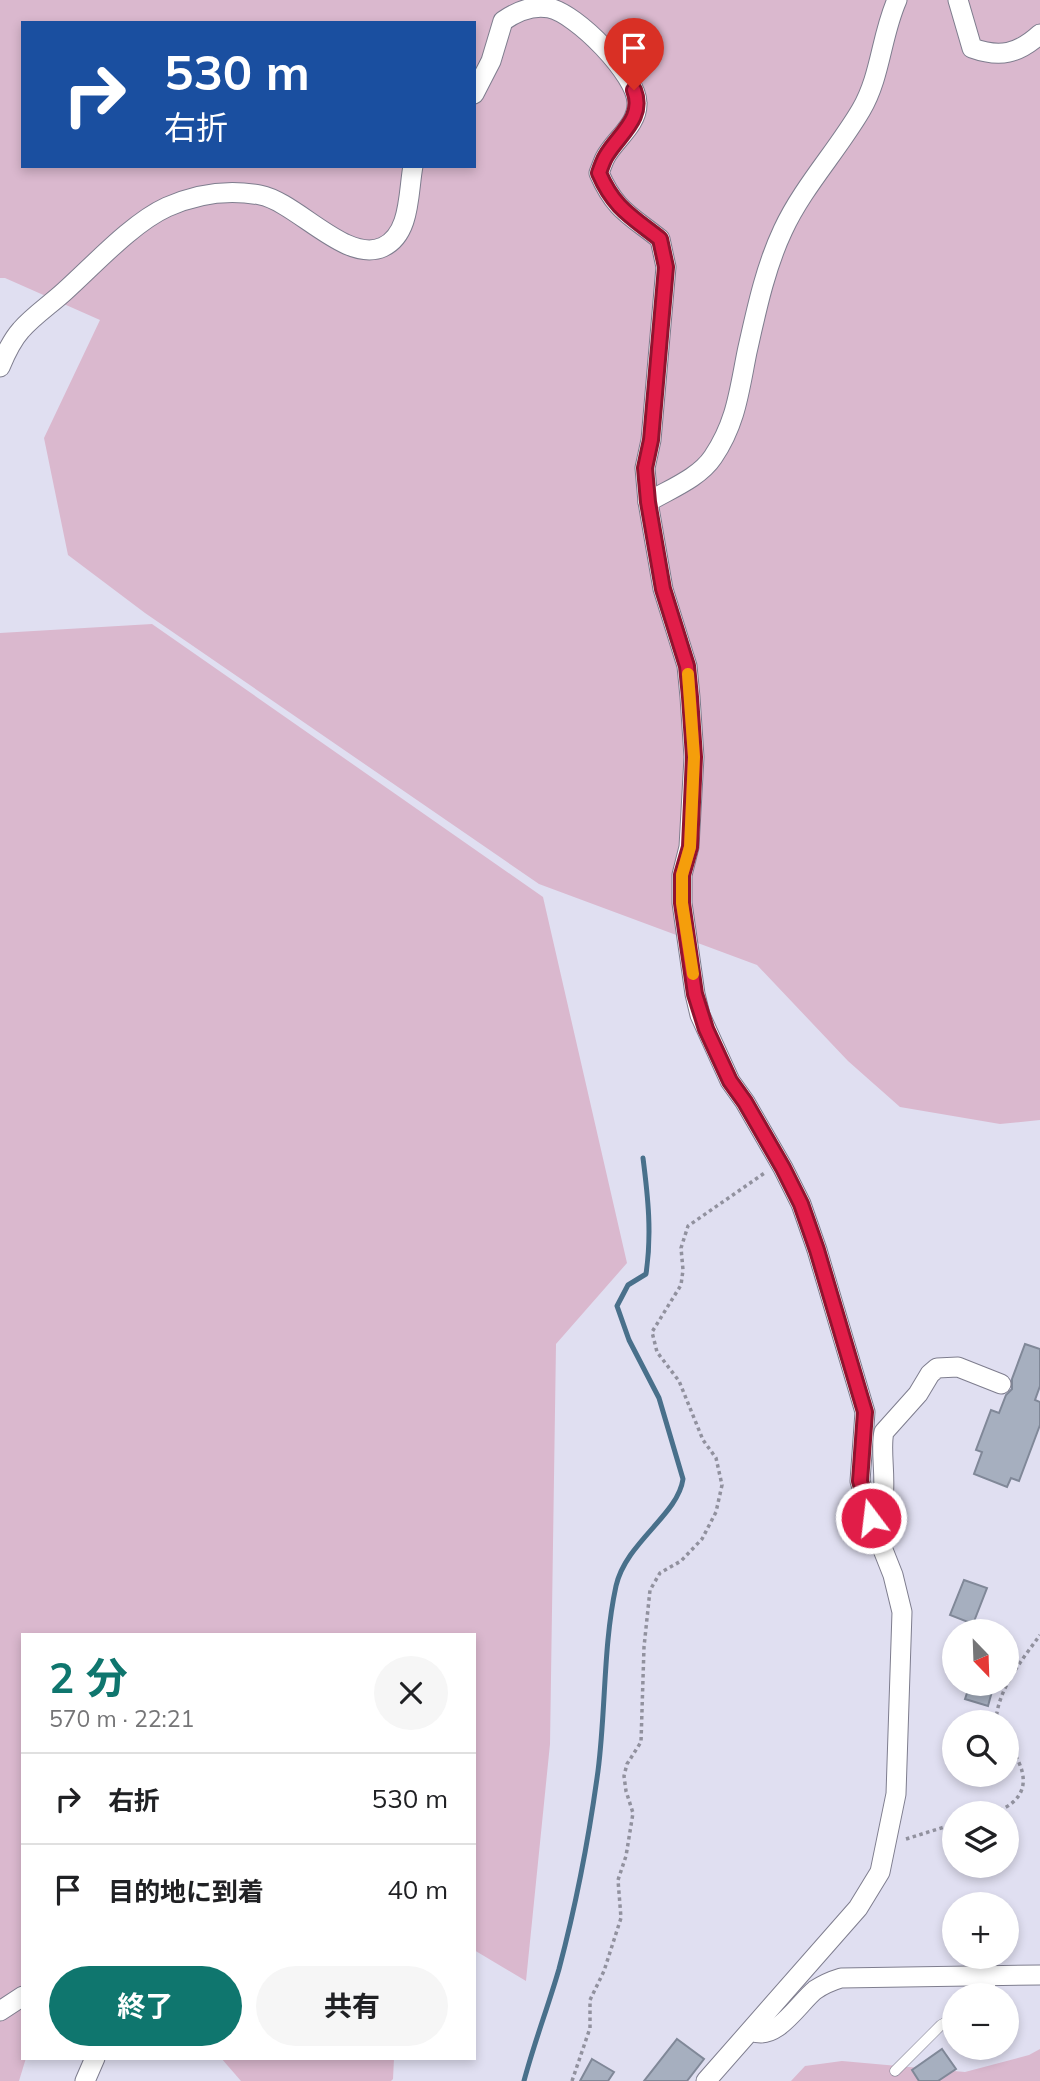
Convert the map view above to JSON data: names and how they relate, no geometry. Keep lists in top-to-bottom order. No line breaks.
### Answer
{"north":"bottom right","page":{"turn":["530 m","右折"],"map_buttons":["+","−"],"heading":["2 分","570 m · 22:21"],"list":[{"name":"右折","value":"530 m"},{"name":"目的地に到着","value":"40 m"}],"buttons":["終了","共有"]}}
